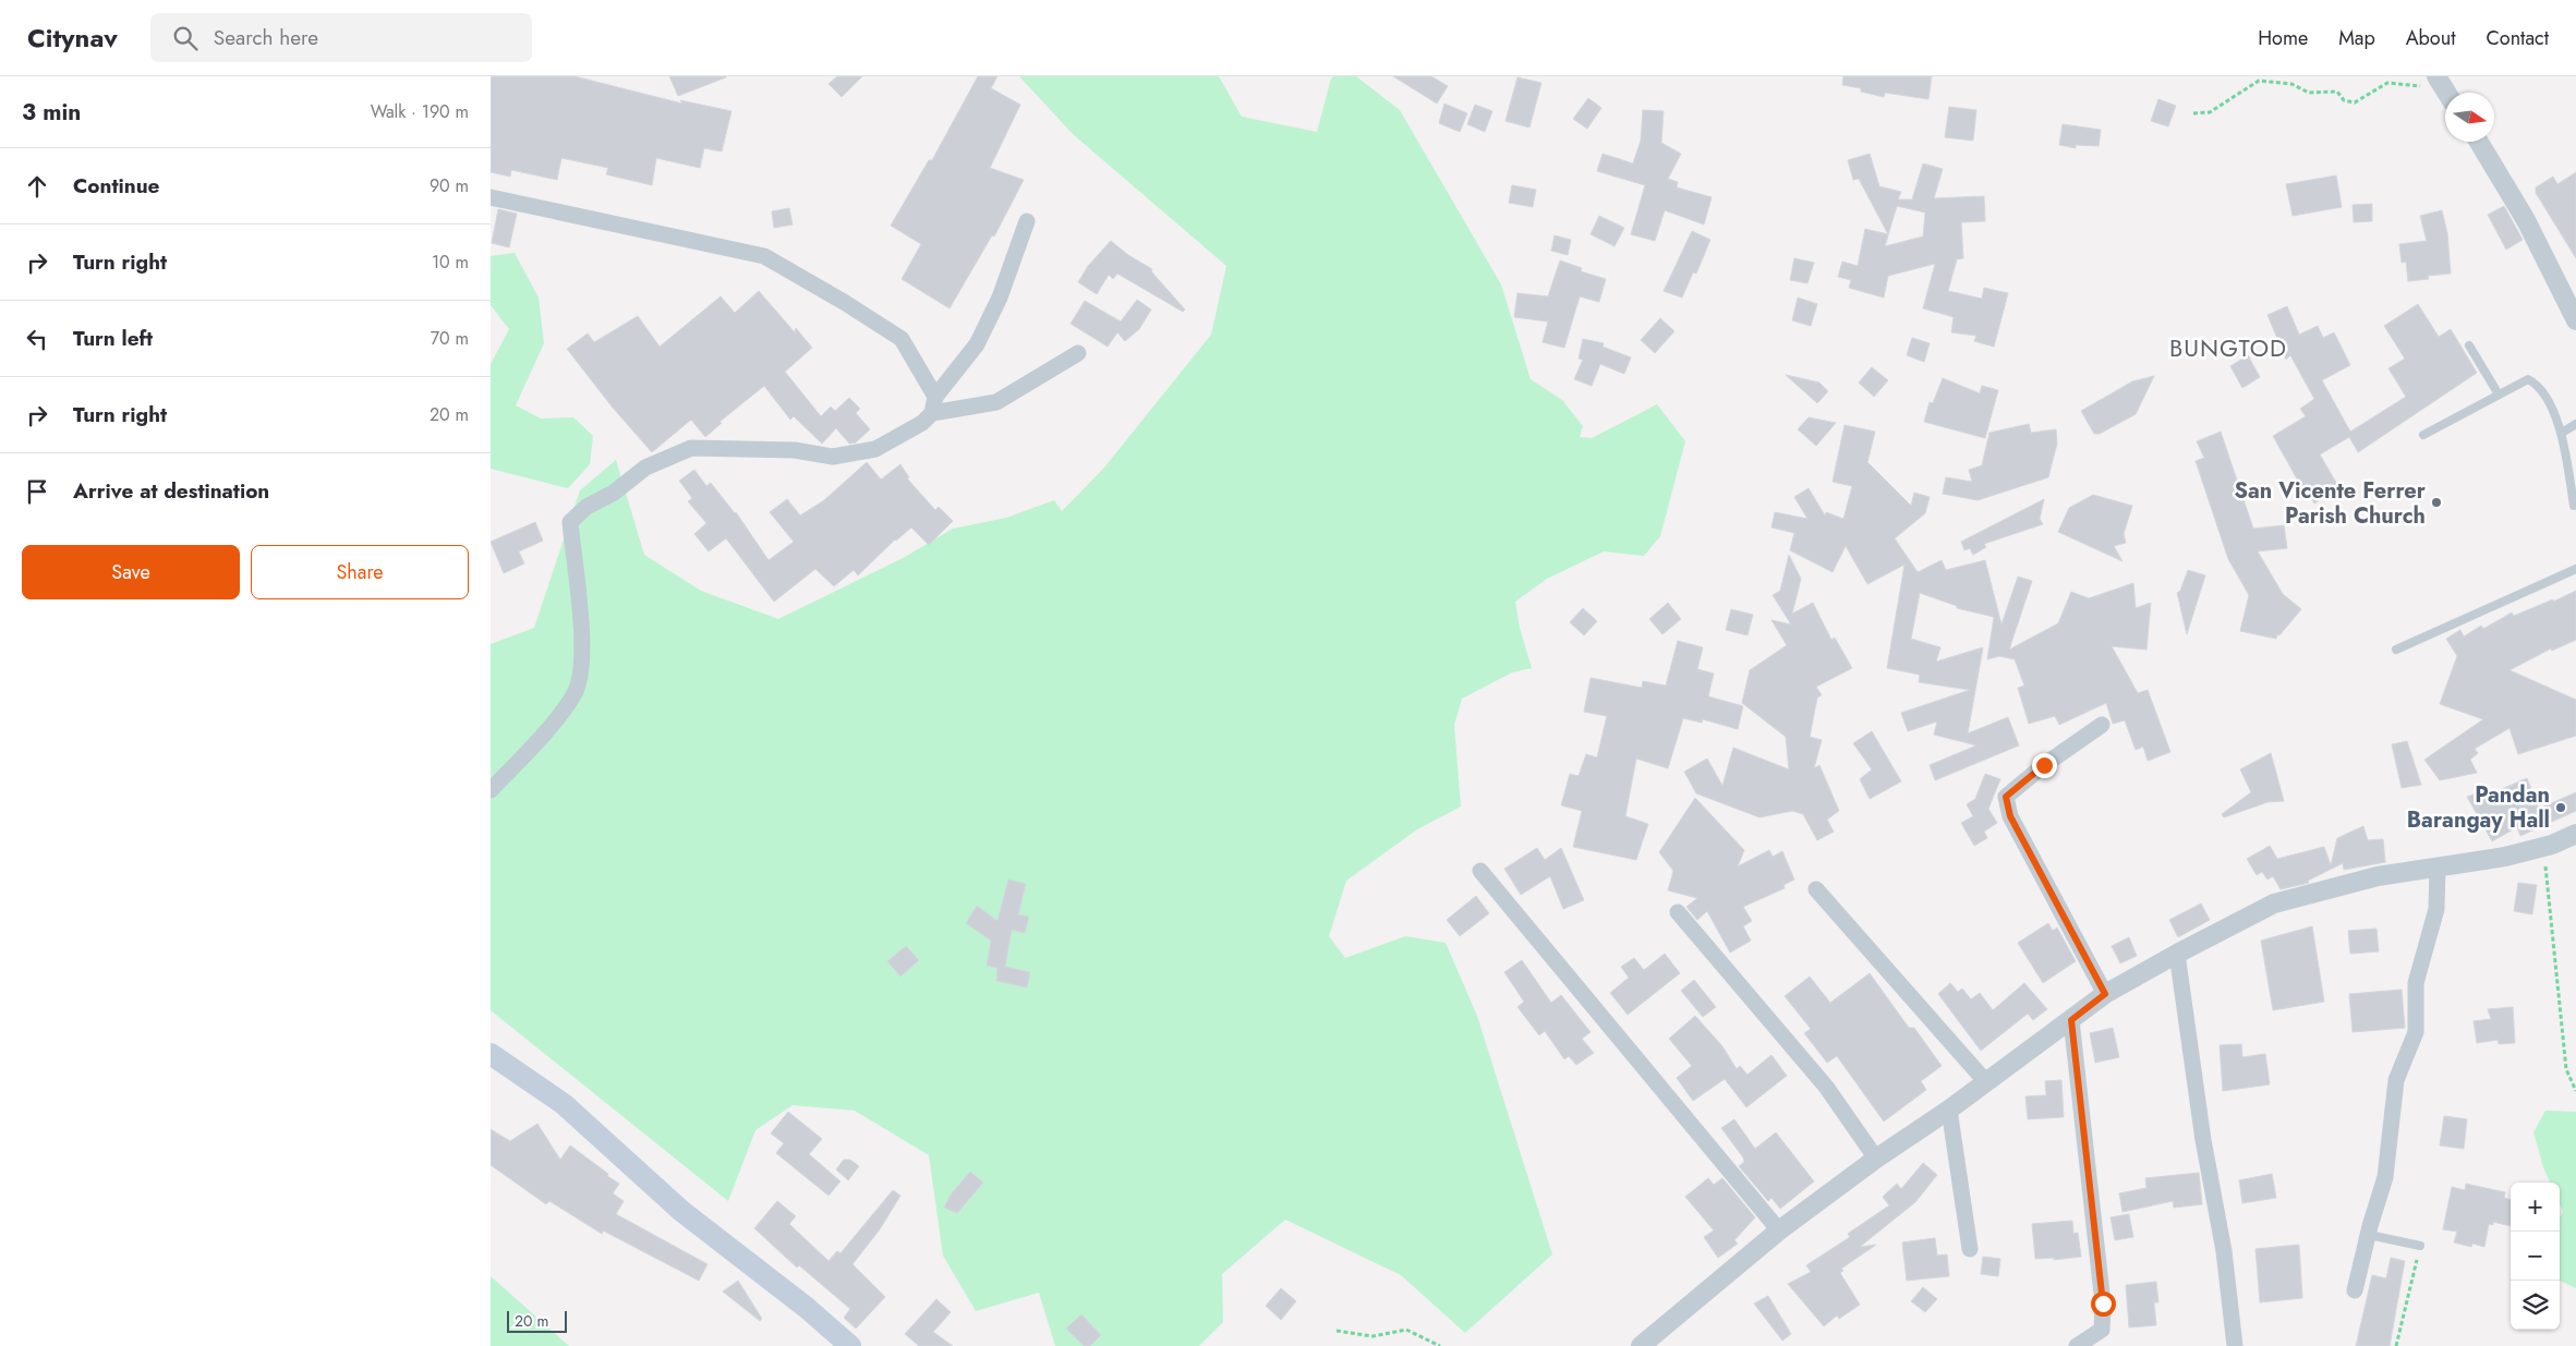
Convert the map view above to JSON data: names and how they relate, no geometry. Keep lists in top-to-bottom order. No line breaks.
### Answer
{"districts":["BUNGTOD"],"places":["San Vicente Ferrer Parish Church","Pandan Barangay Hall"],"scale_bar":"20 m","north":"right","page":{"header":"Citynav","search":"Search here","nav":["Home","Map","About","Contact"],"heading":["3 min","Walk · 190 m"],"list":[["Continue","90 m"],["Turn right","10 m"],["Turn left","70 m"],["Turn right","20 m"],"Arrive at destination"],"buttons":["Save","Share"],"map_buttons":["+","−"],"scale":"20 m"}}
